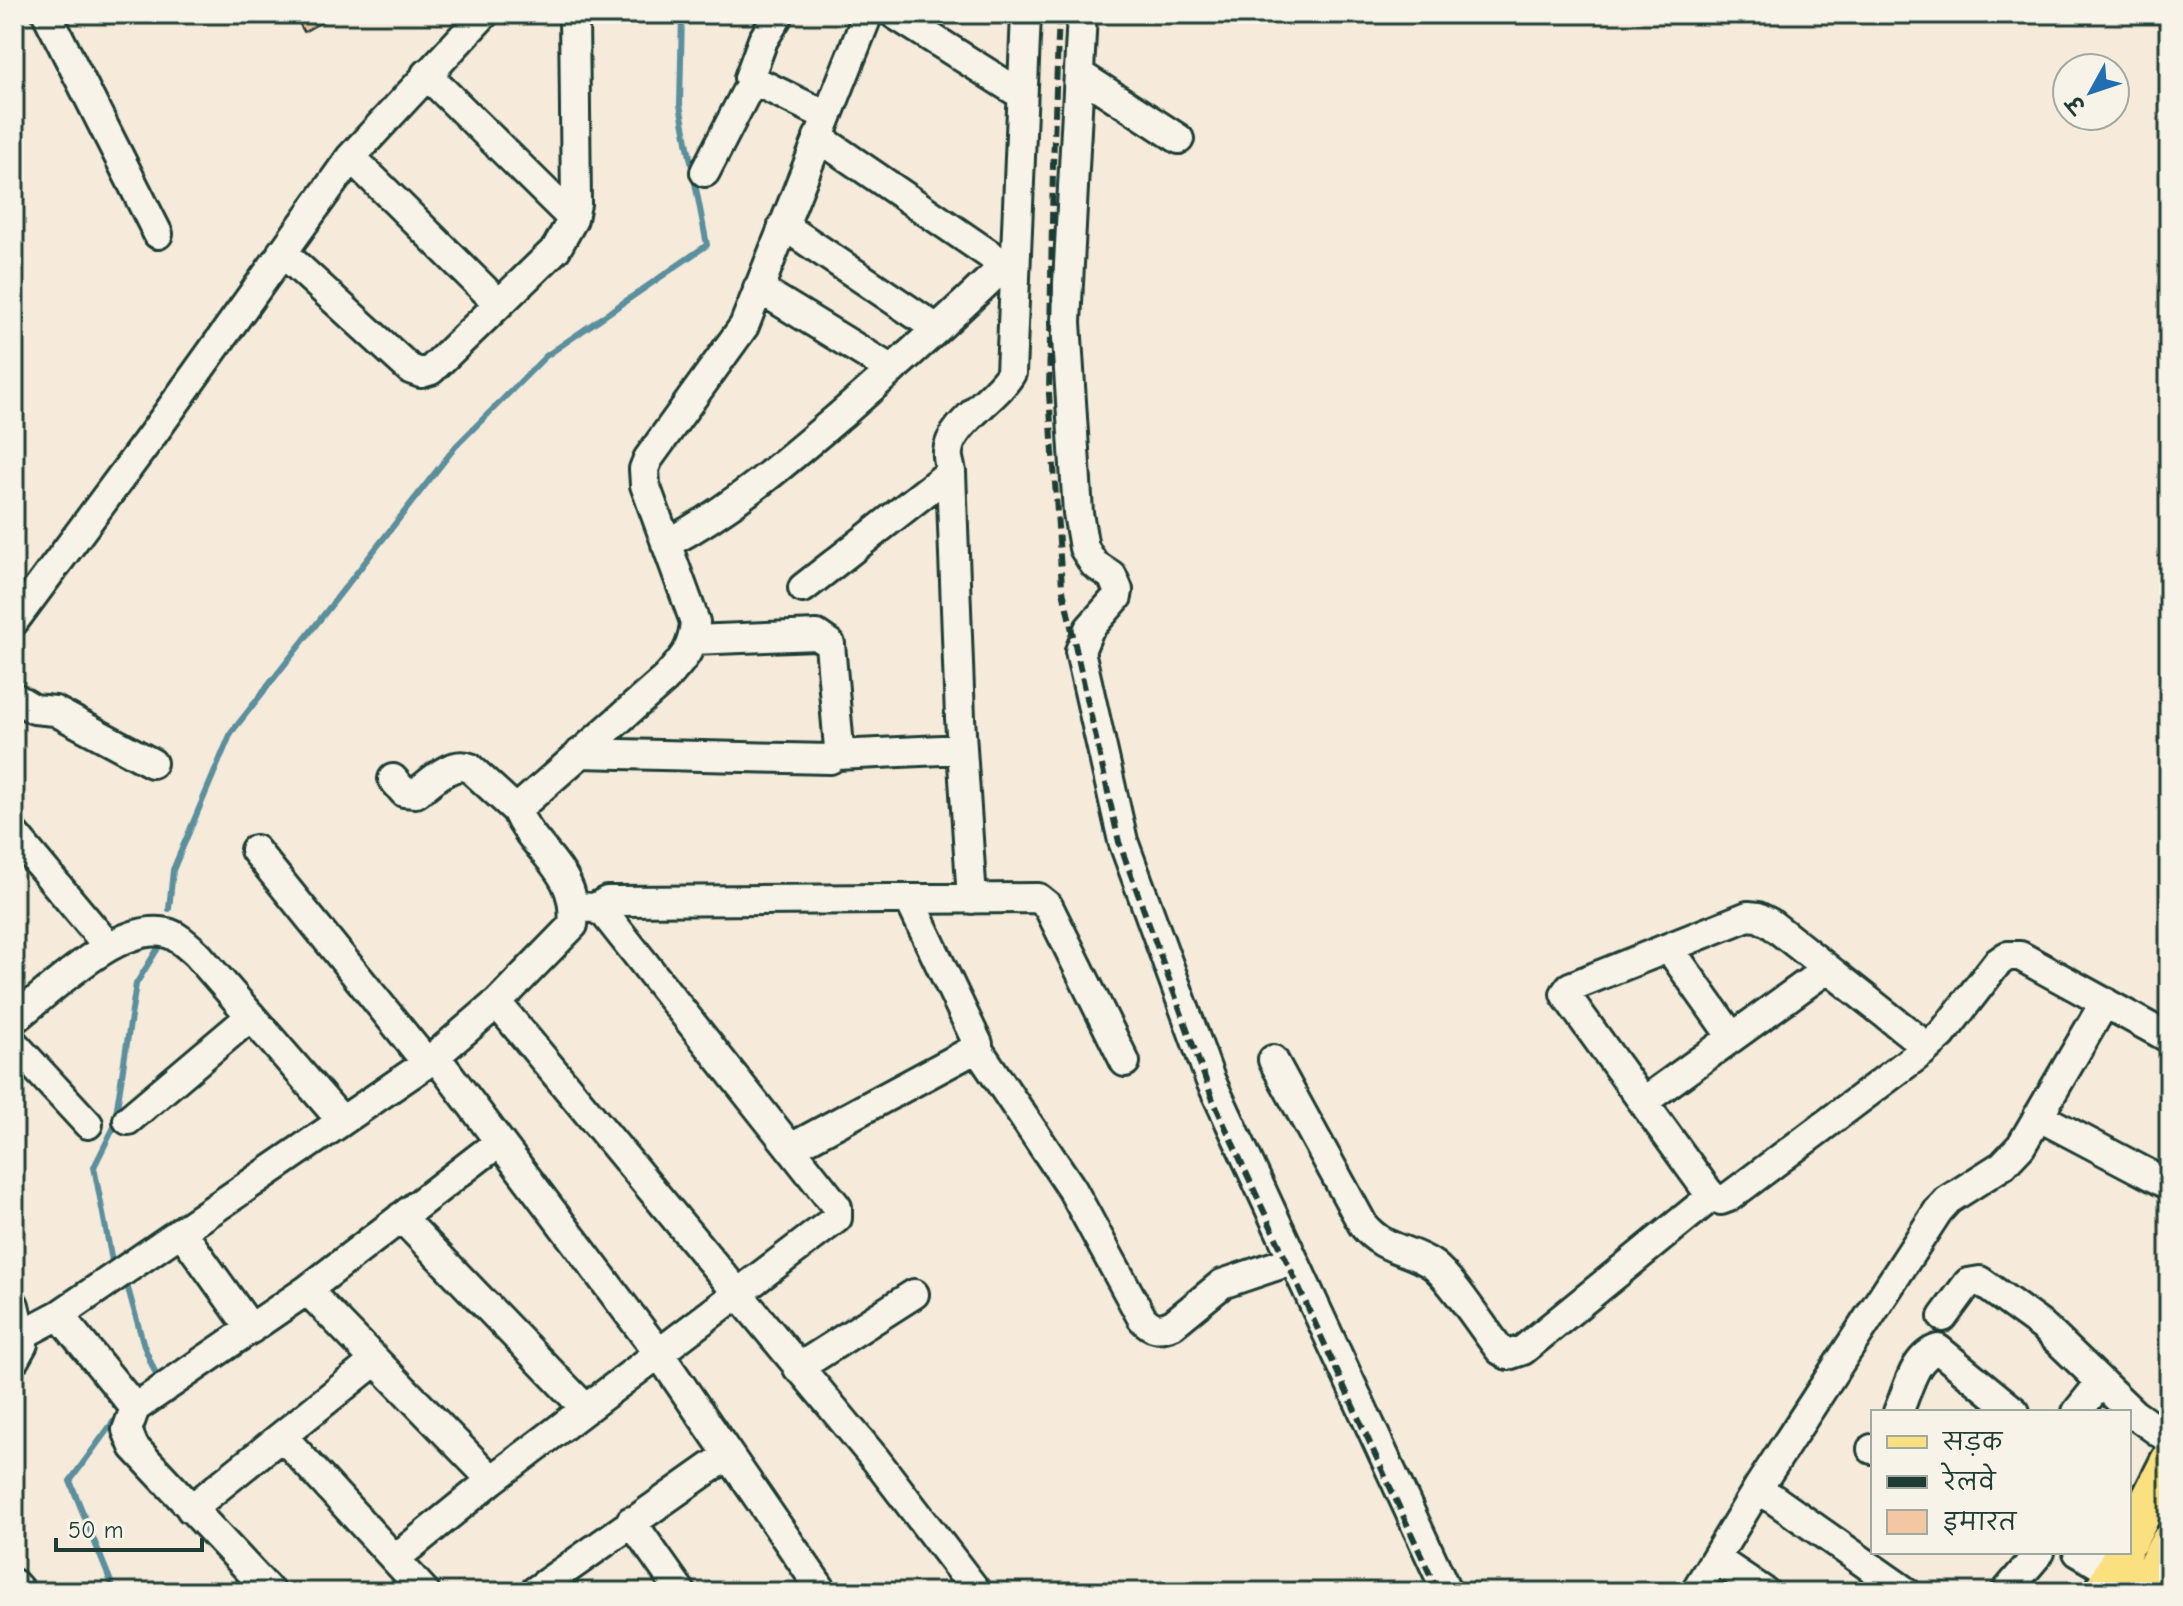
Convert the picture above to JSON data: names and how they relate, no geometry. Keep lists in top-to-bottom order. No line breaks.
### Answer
{"legend":["सड़क","रेलवे","इमारत"],"scale_bar":"50 m","north":"bottom left"}
